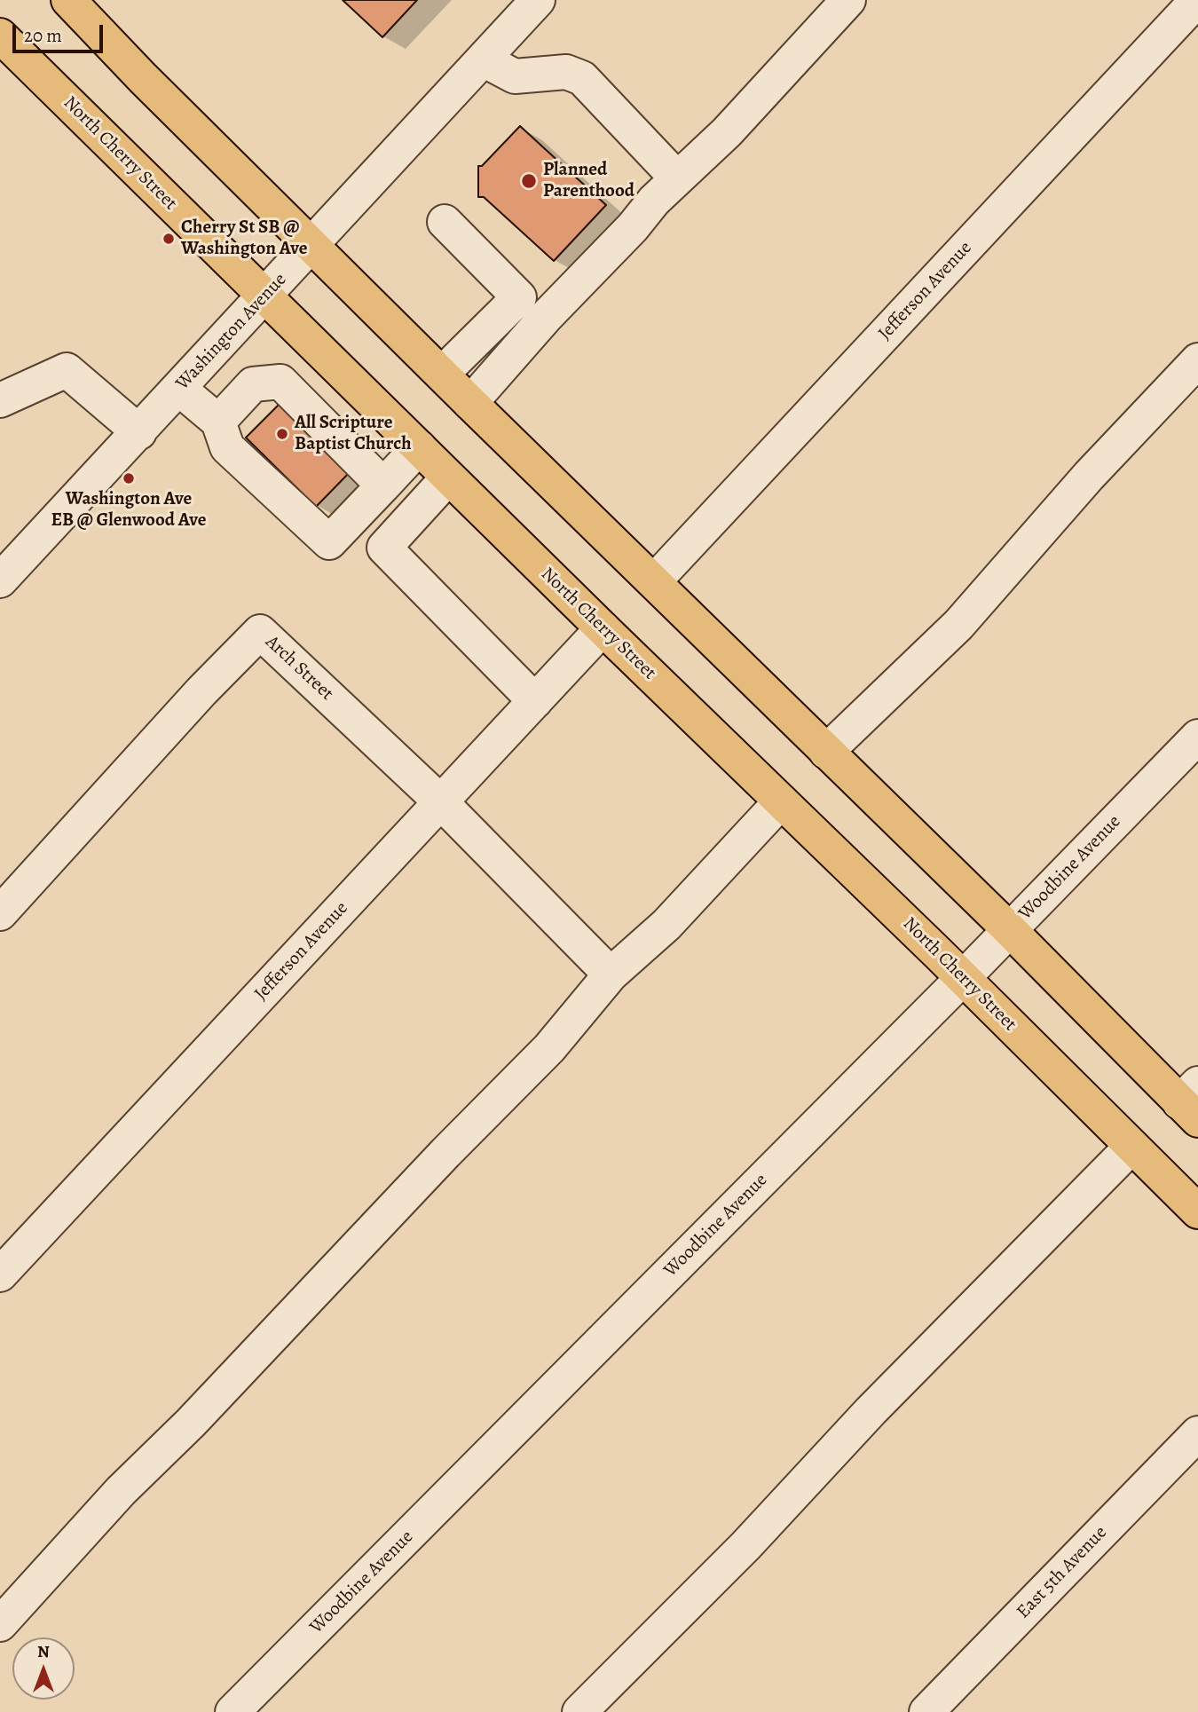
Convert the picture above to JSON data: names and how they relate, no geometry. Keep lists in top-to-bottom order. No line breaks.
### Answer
{"streets":{"main road":["North Cherry Street"],"street":["Jefferson Avenue","Washington Avenue","Arch Street","Woodbine Avenue","East 5th Avenue"]},"crossings":[["North Cherry Street","Jefferson Avenue"],["North Cherry Street","Washington Avenue"],["North Cherry Street","Woodbine Avenue"],["Jefferson Avenue","Arch Street"]],"places":["Planned Parenthood","Cherry St SB @ Washington Ave","All Scripture Baptist Church","Washington Ave EB @ Glenwood Ave"],"scale_bar":"20 m","north":"top"}
